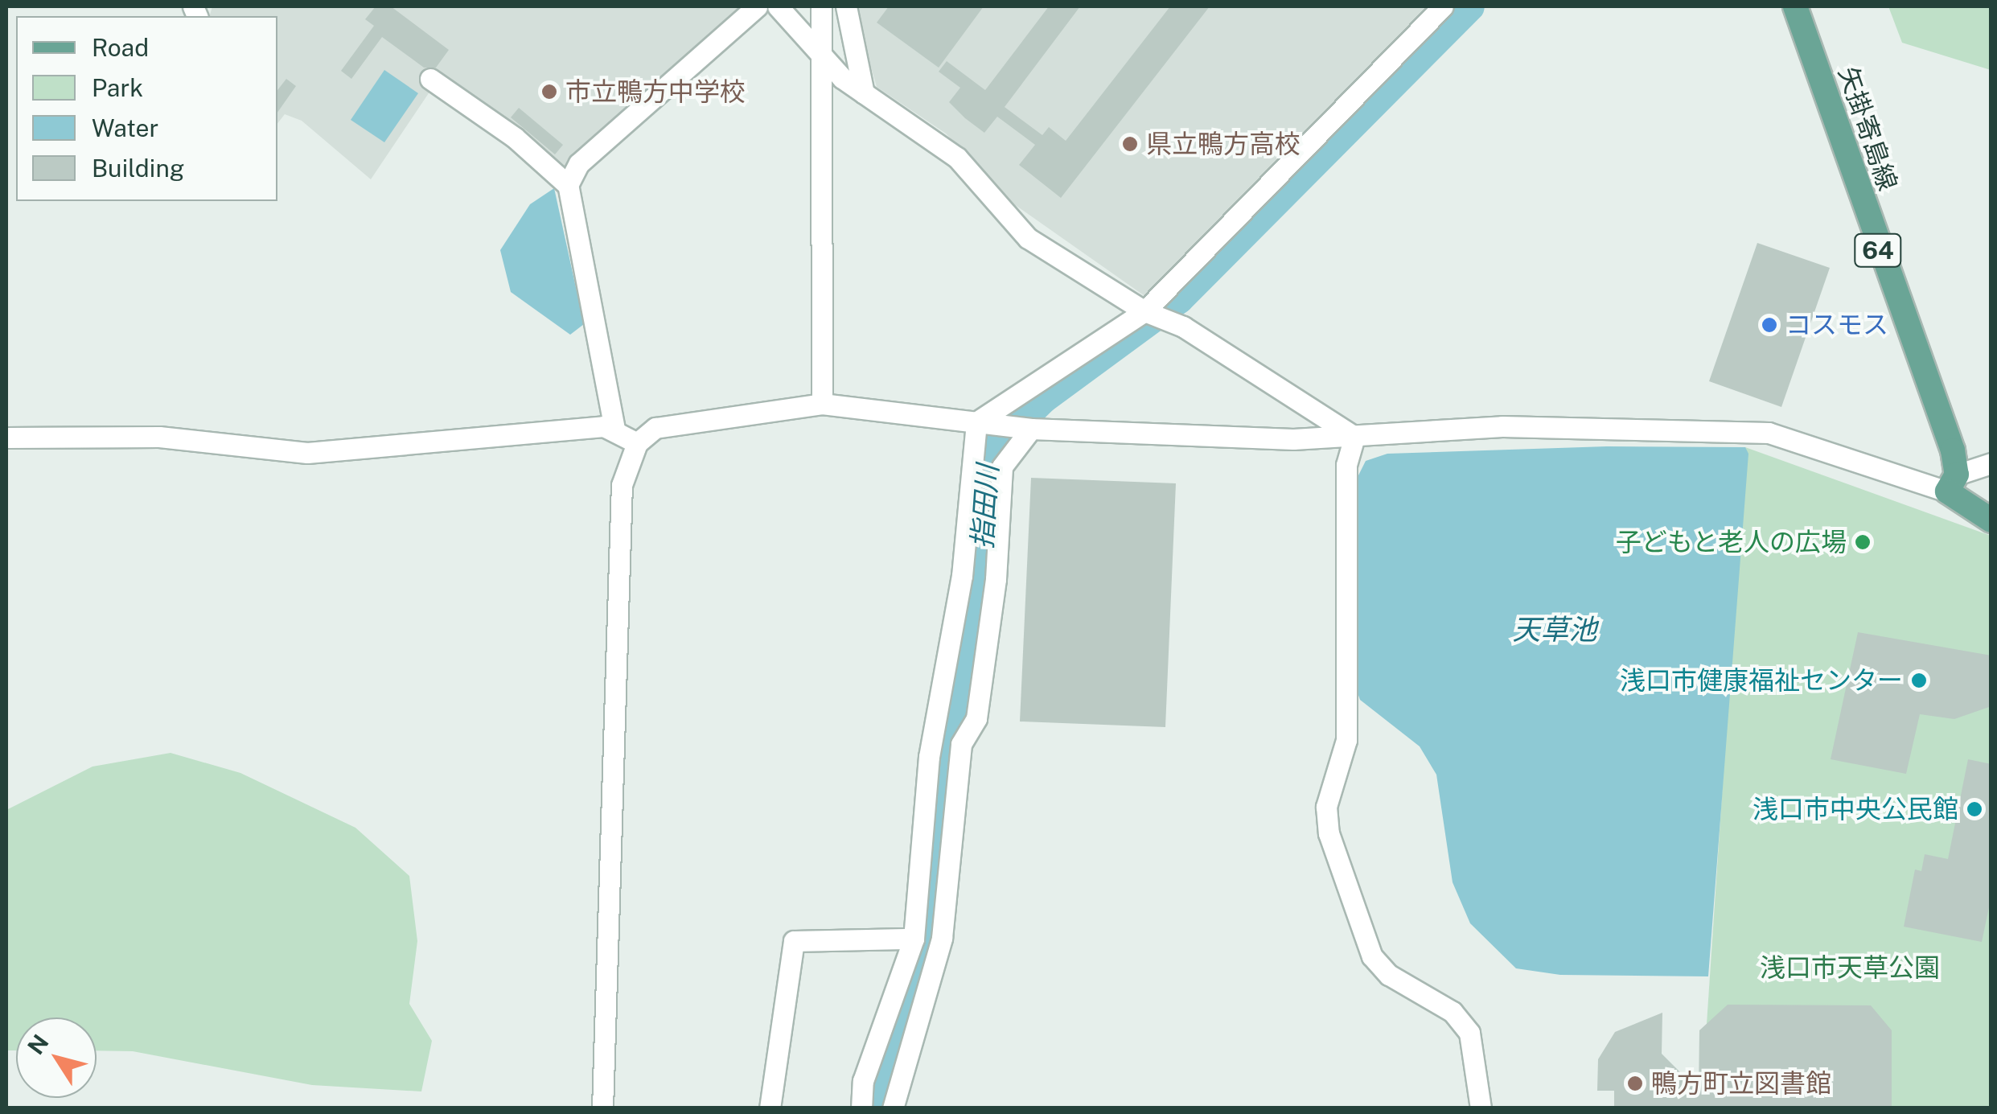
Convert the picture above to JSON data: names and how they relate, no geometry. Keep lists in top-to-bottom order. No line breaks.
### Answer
{"streets":{"main road":["矢掛寄島線","64"]},"water":["指田川","天草池"],"parks":["浅口市天草公園"],"places":["市立鴨方中学校","県立鴨方高校","コスモス","子どもと老人の広場","浅口市健康福祉センター","浅口市中央公民館","鴨方町立図書館"],"legend":["Road","Park","Water","Building"],"north":"top left"}
